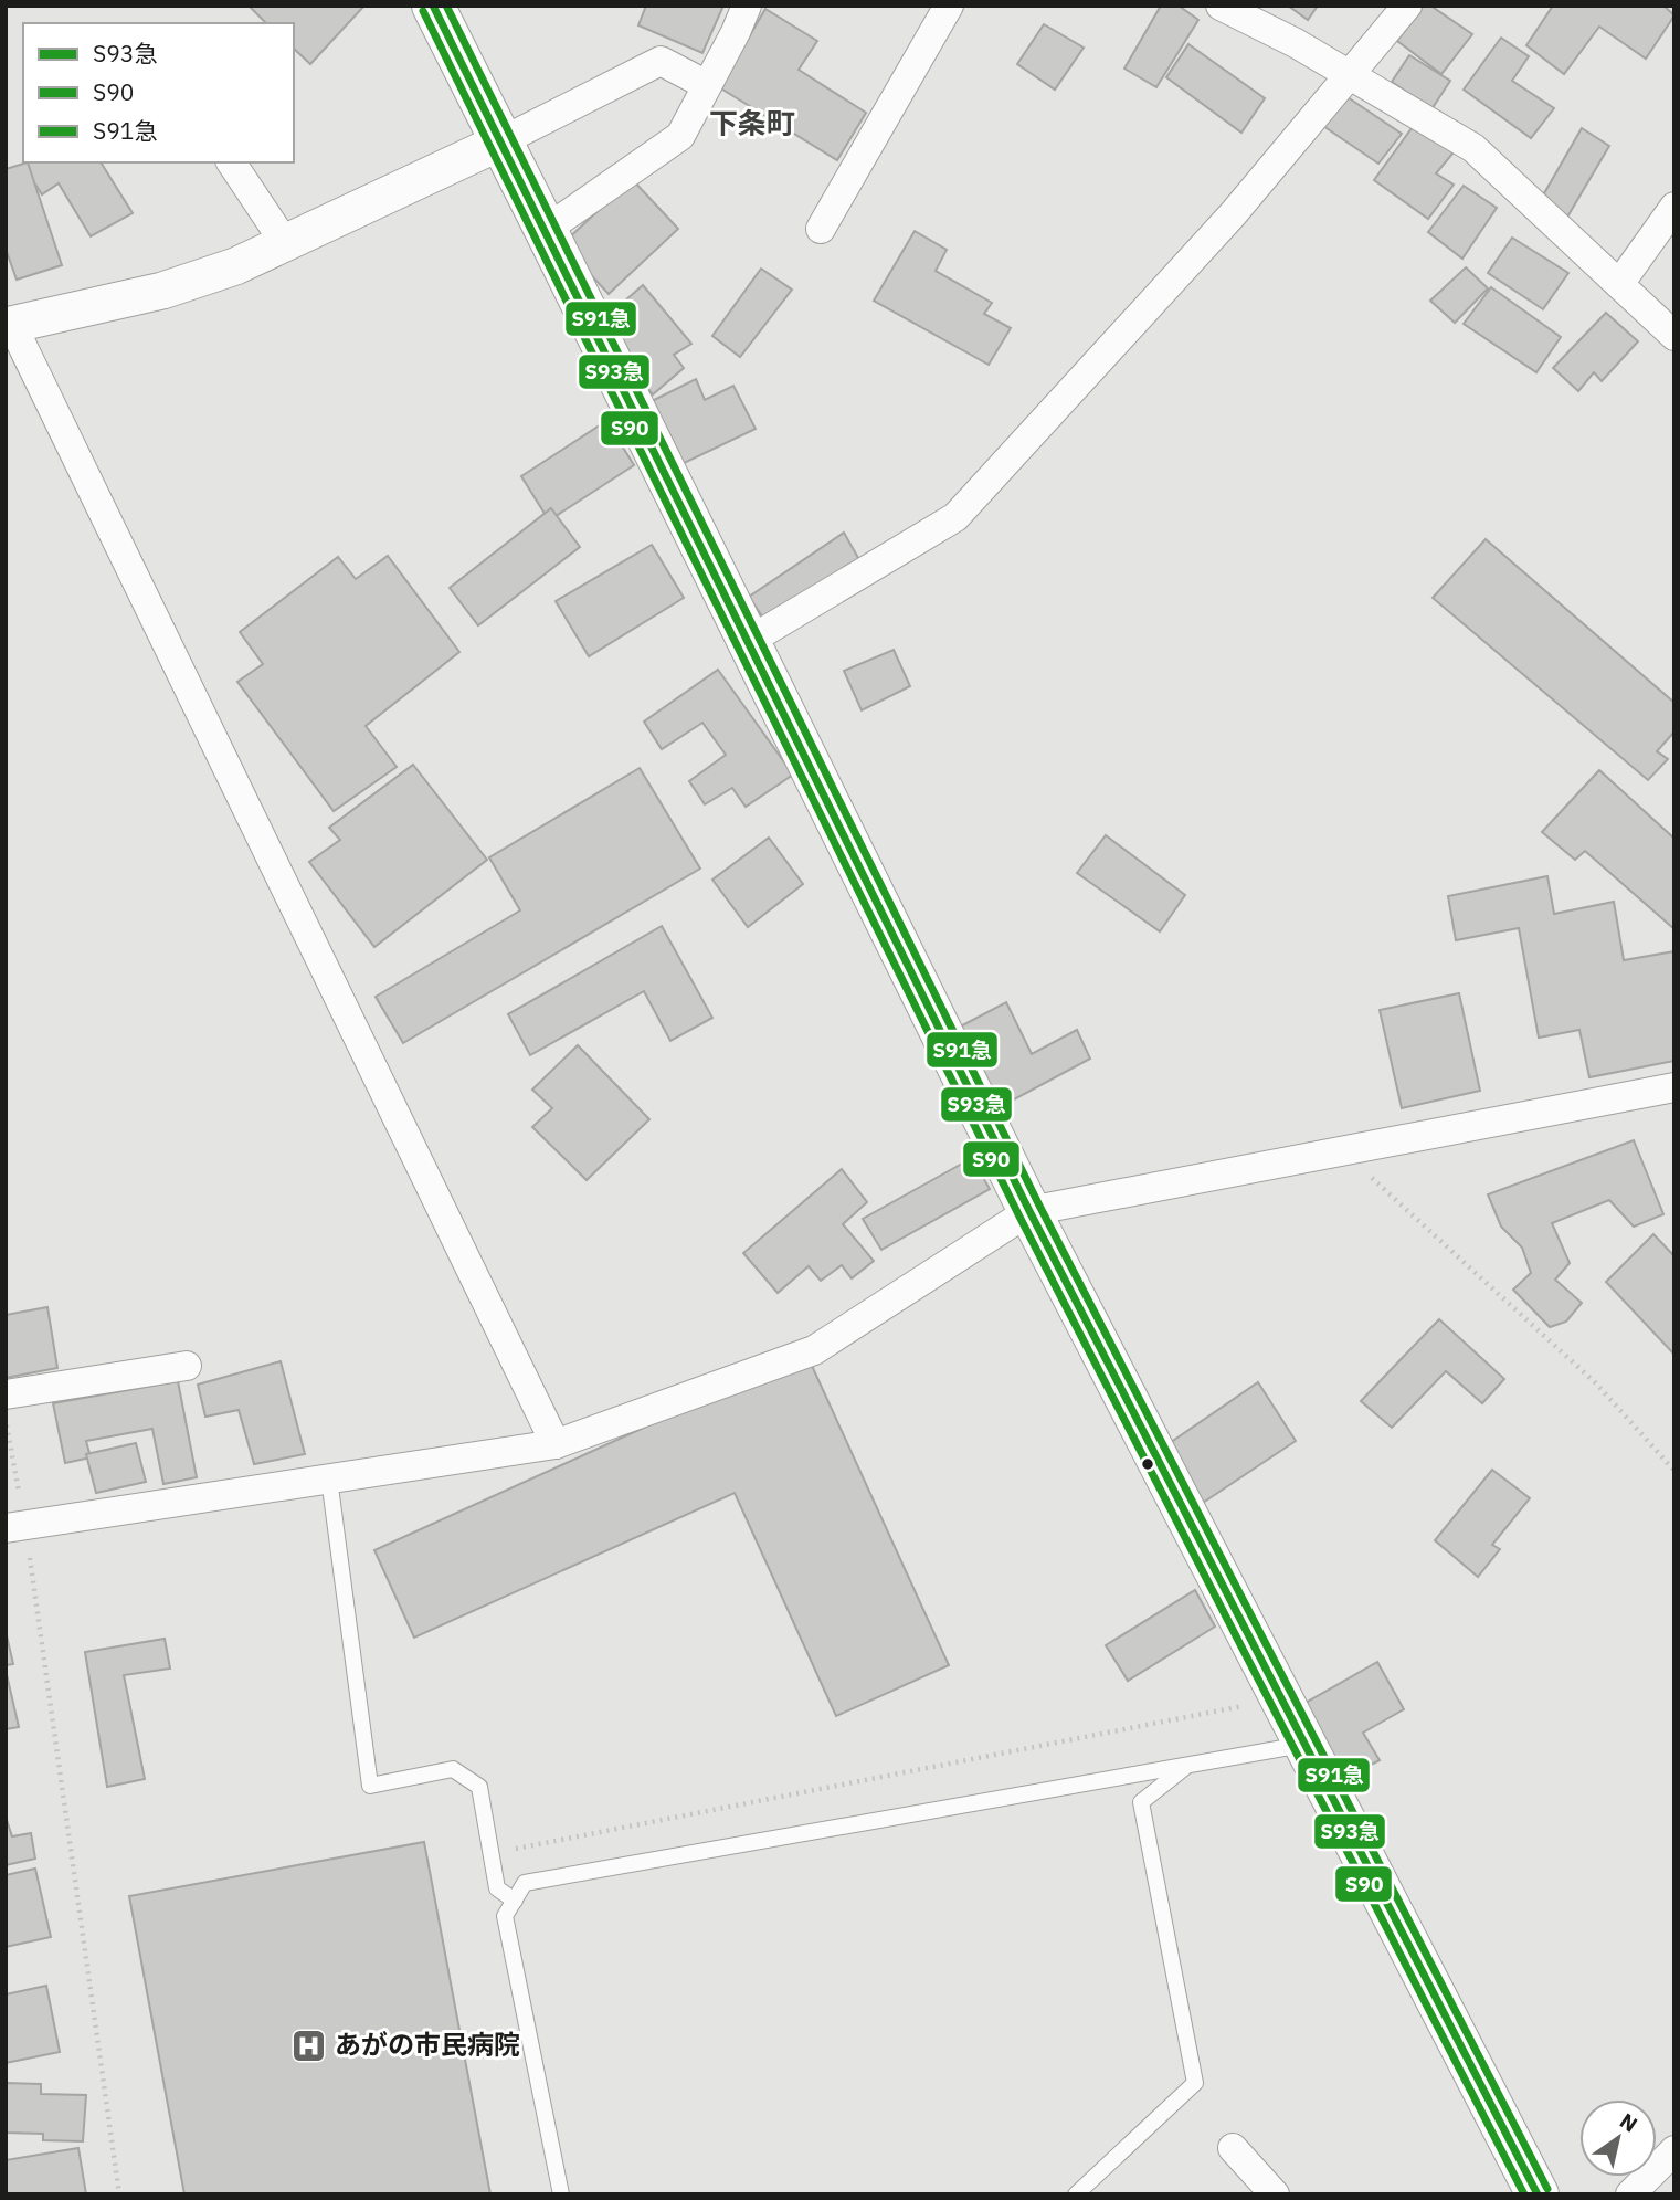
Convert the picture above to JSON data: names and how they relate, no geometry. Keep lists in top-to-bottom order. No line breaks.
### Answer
{"districts":["下条町"],"places":{"hospital":["あがの市民病院"]},"lines":["transit line S93急","transit line S91急","transit line S90"],"legend":["S93急","S90","S91急"],"north":"top right"}
